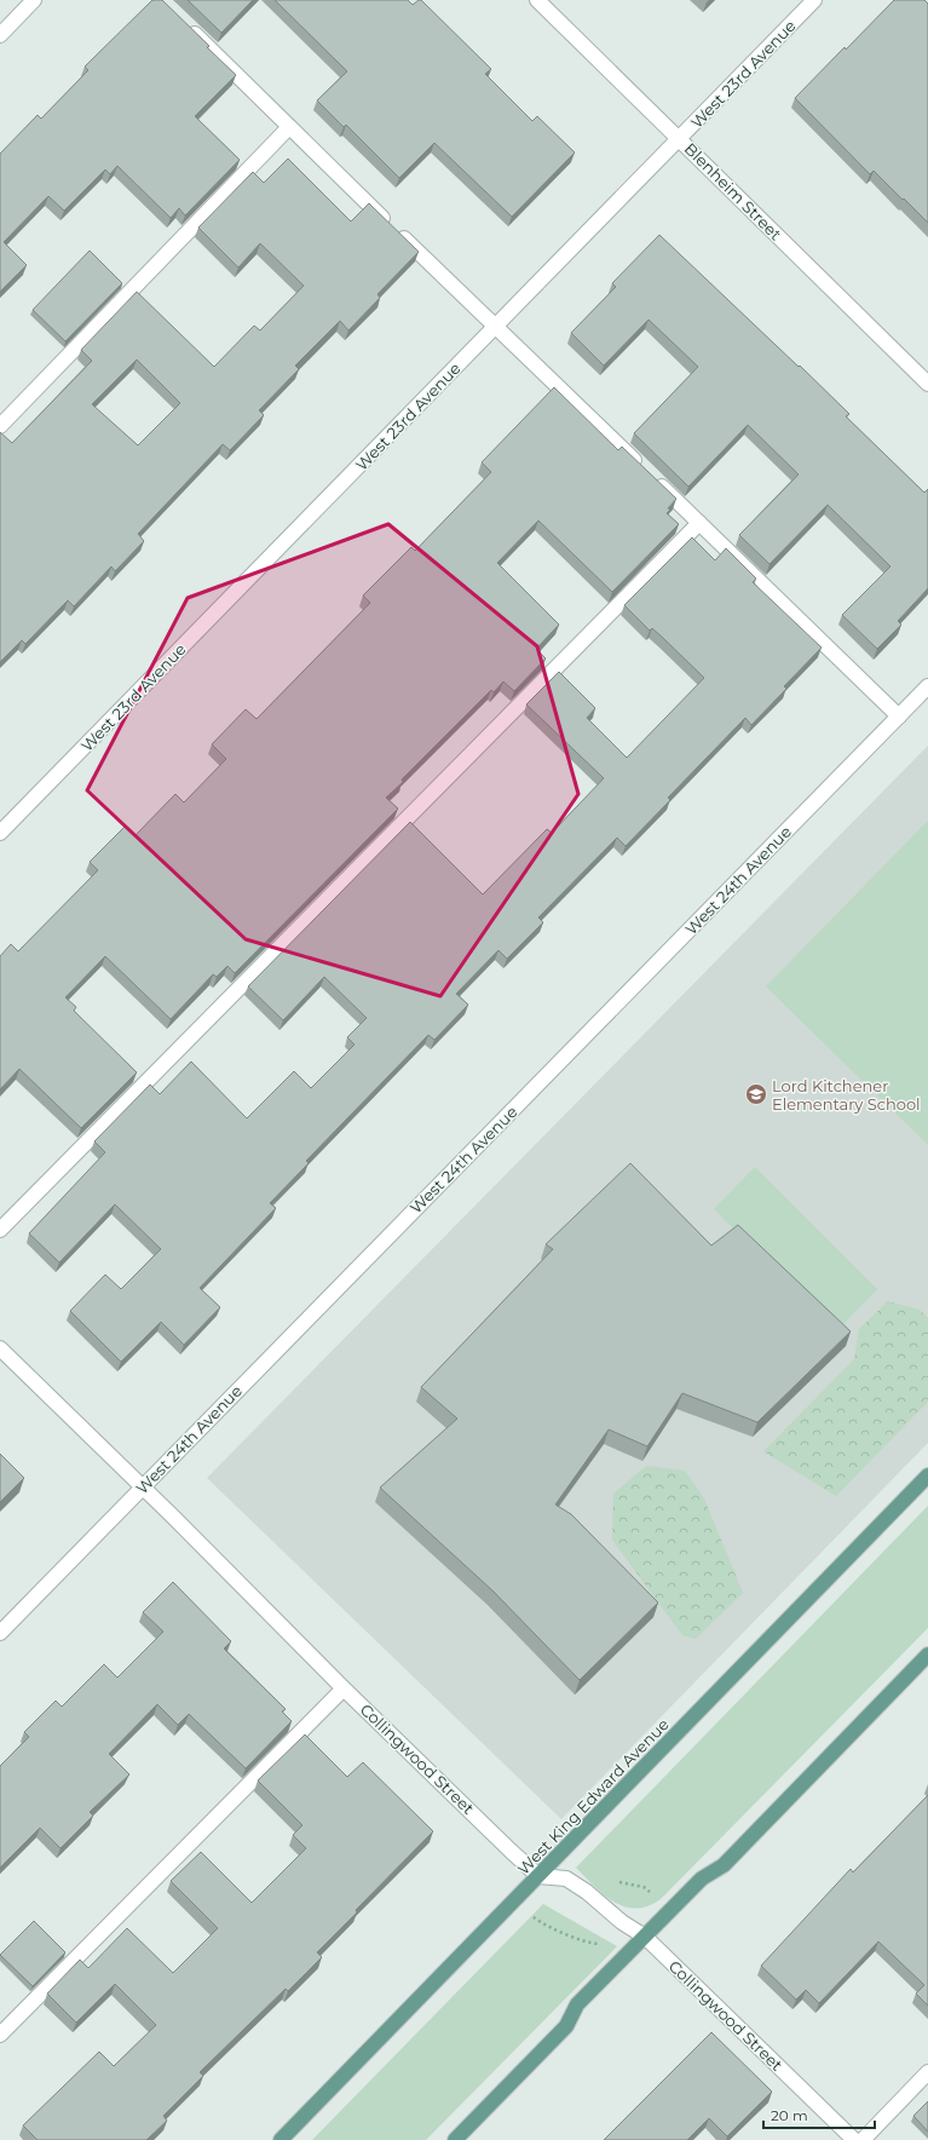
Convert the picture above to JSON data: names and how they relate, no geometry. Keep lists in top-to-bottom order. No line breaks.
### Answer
{"streets":{"main road":["West King Edward Avenue"],"street":["West 23rd Avenue","Blenheim Street","West 24th Avenue","Collingwood Street"]},"crossings":[["West 23rd Avenue","Blenheim Street"],["West 24th Avenue","Collingwood Street"],["Collingwood Street","West King Edward Avenue"]],"places":{"school or university":["Lord Kitchener Elementary School"]},"scale_bar":"20 m"}
